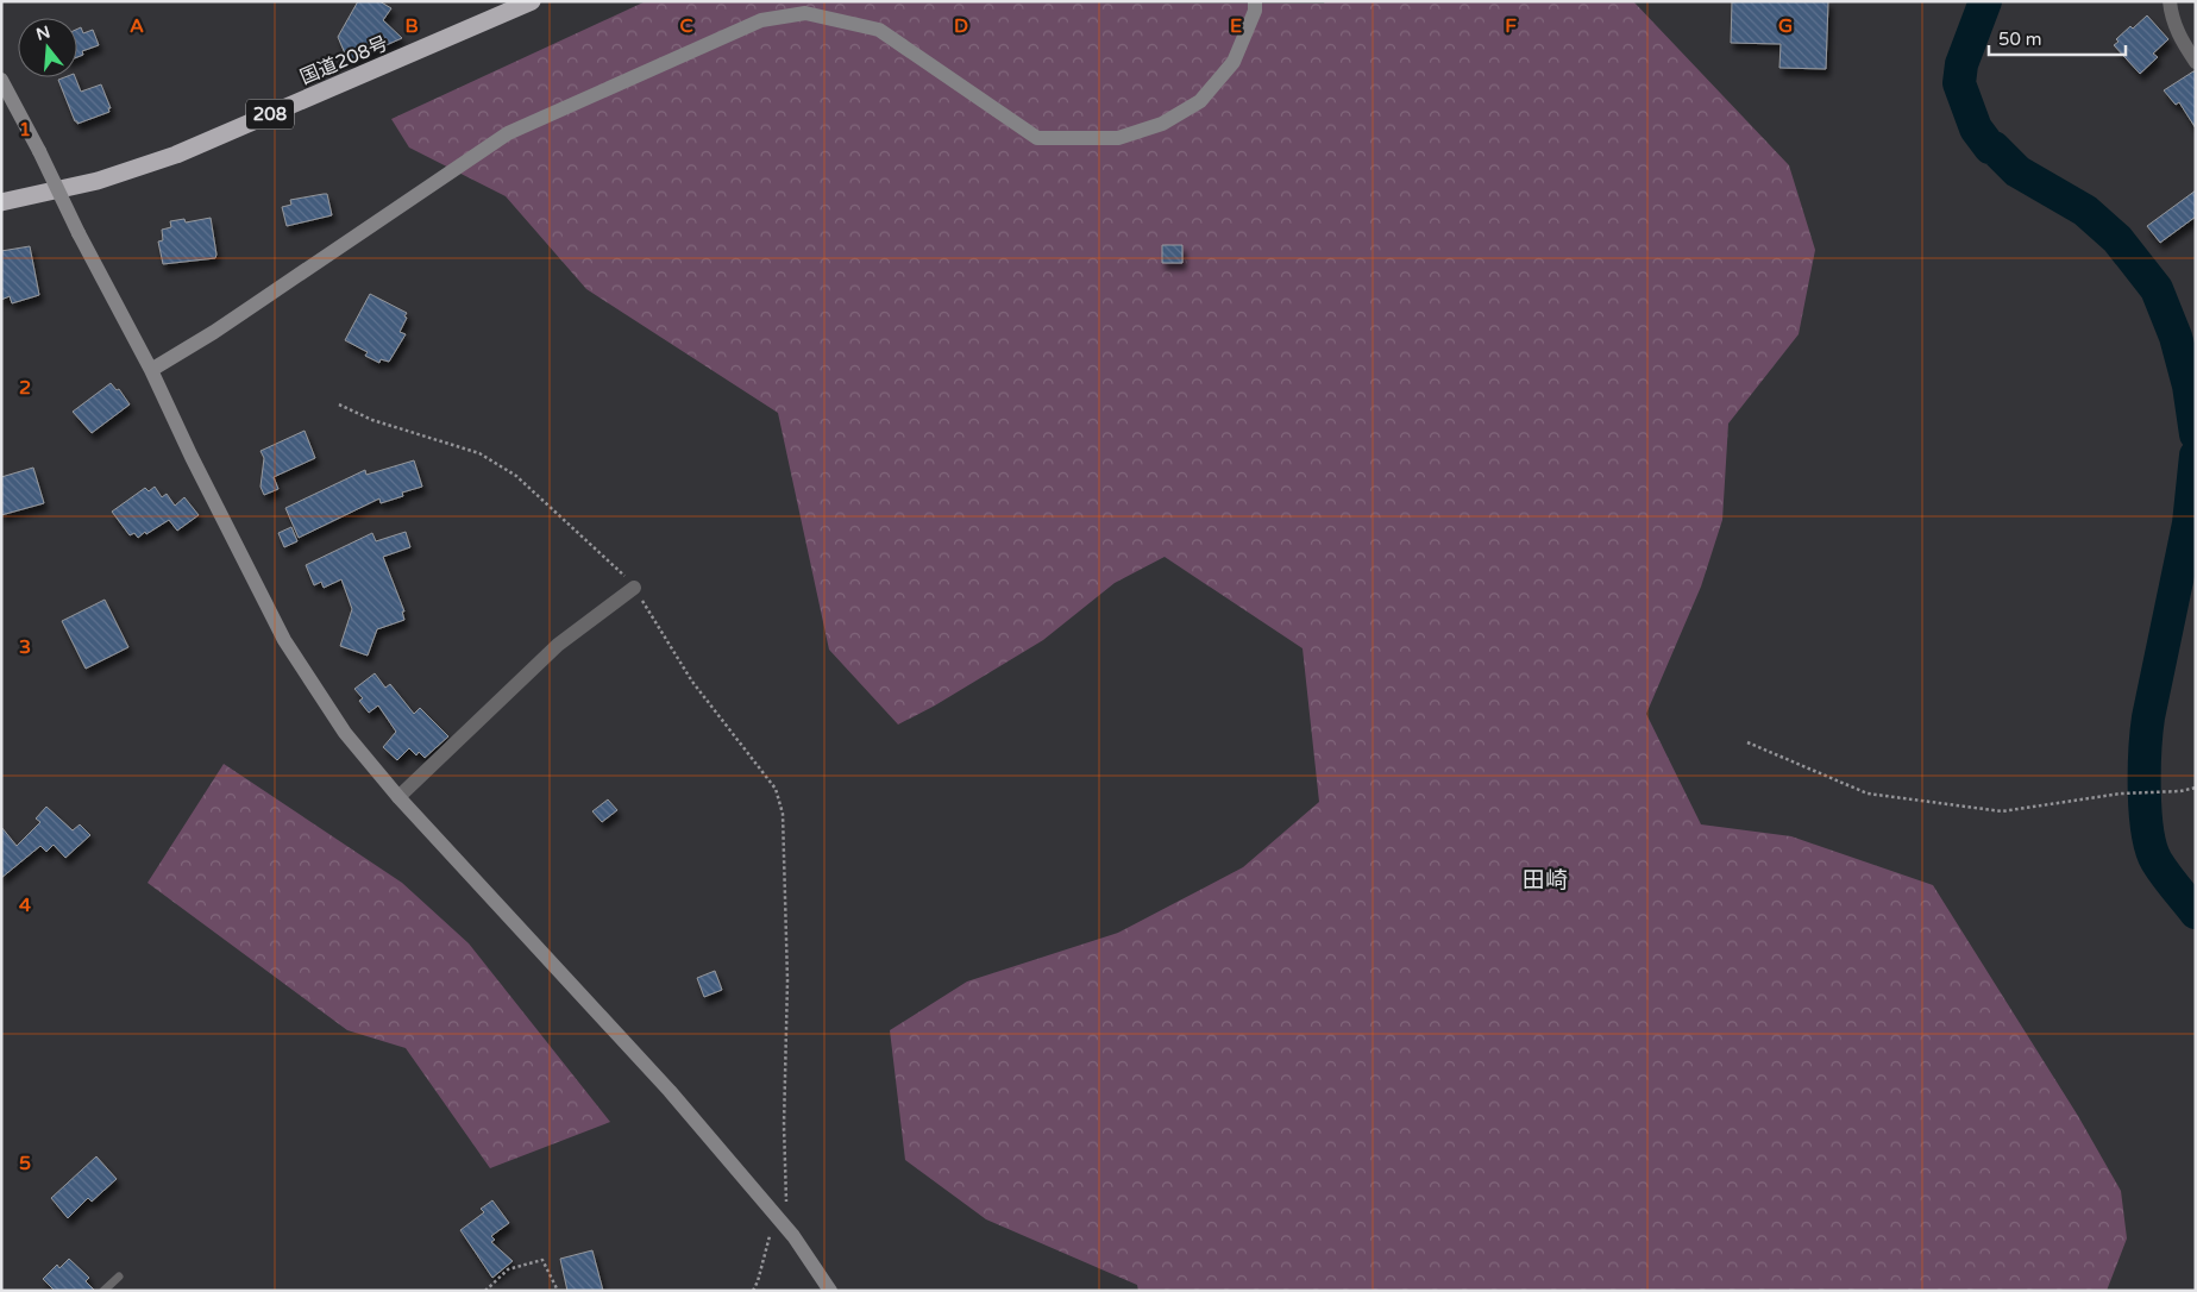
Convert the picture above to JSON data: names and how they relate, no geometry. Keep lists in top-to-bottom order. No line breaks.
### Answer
{"streets":{"highway":["国道208号","208"]},"districts":["田崎"],"scale_bar":"50 m","north":"top","grid":{"columns":["A","B","C","D","E","F","G"],"rows":["1","2","3","4","5"]}}
